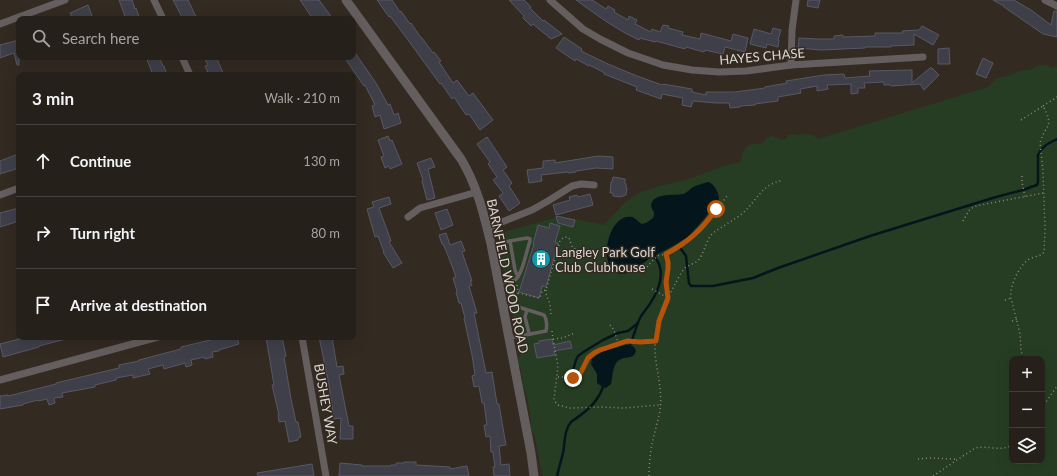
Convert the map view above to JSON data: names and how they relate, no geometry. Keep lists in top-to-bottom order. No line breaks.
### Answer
{"streets":{"street":["HAYES CHASE","BARNFIELD WOOD ROAD","BUSHEY WAY"]},"places":{"building":["Langley Park Golf Club Clubhouse"]},"page":{"search":"Search here","heading":["3 min","Walk · 210 m"],"list":[["Continue","130 m"],["Turn right","80 m"],"Arrive at destination"],"map_buttons":["+","−"]}}
